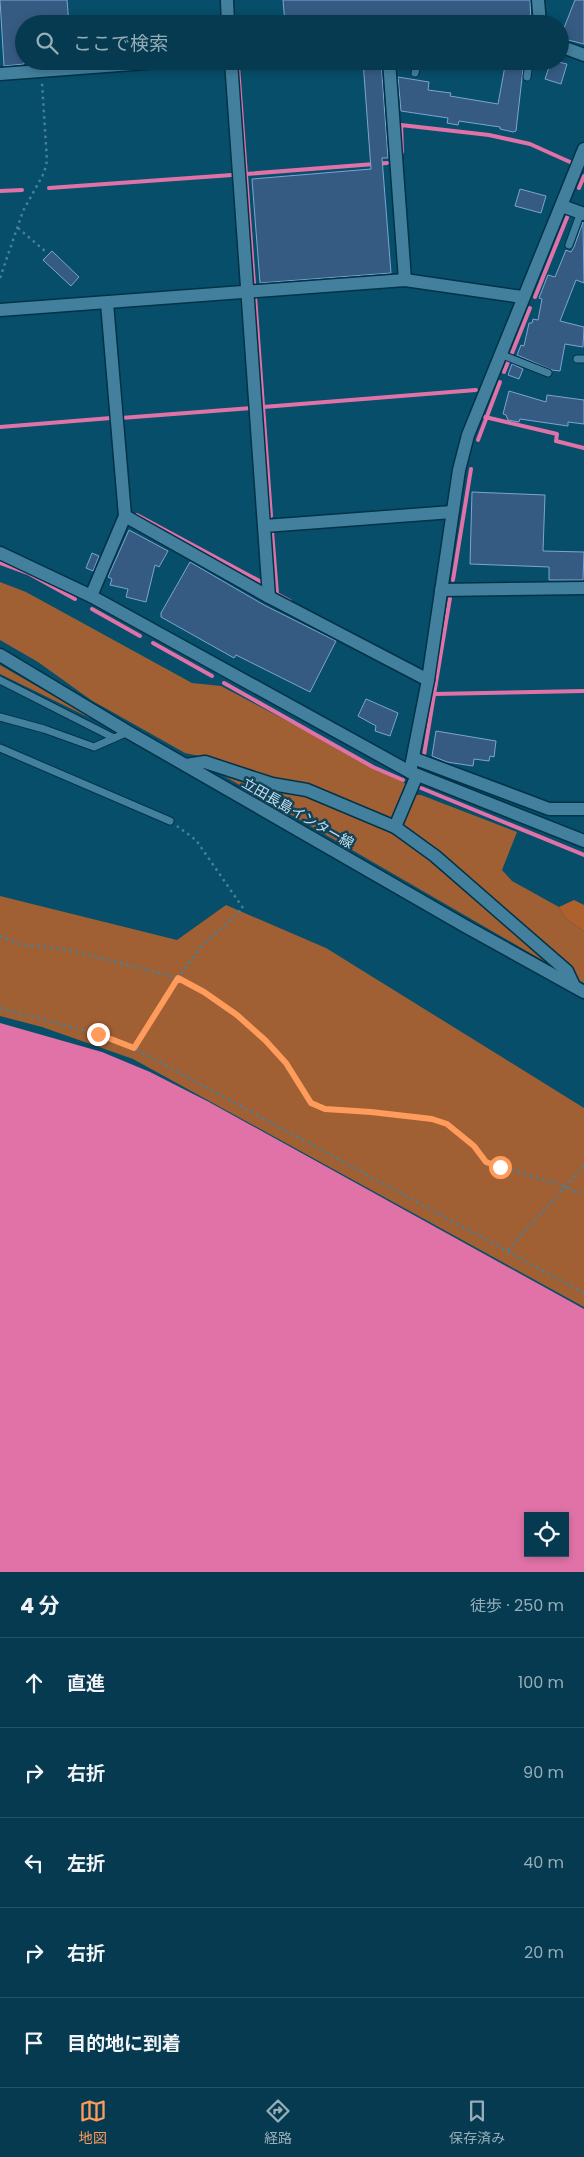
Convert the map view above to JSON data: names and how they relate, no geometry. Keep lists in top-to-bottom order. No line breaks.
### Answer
{"streets":{"street":["立田長島インター線"]},"page":{"search":"ここで検索","heading":["4 分","徒歩 · 250 m"],"list":[["直進","100 m"],["右折","90 m"],["左折","40 m"],["右折","20 m"],"目的地に到着"],"nav":["地図","経路","保存済み"]}}
